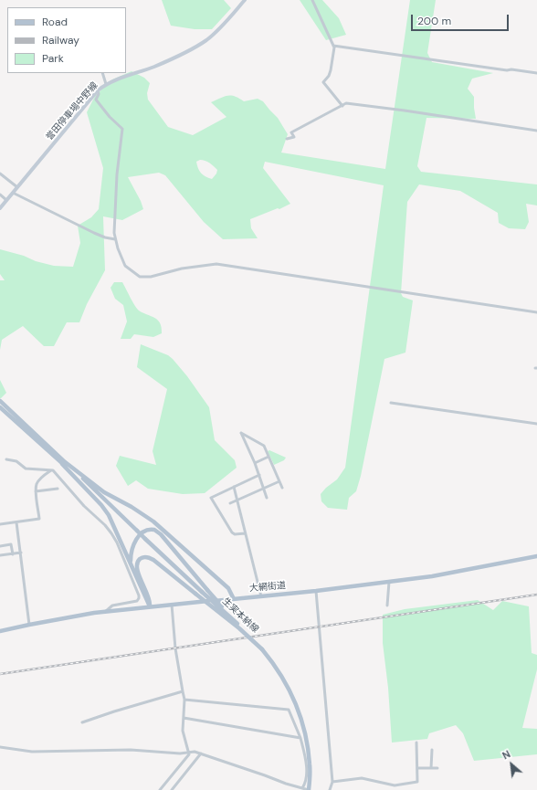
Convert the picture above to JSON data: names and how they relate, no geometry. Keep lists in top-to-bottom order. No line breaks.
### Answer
{"streets":{"main road":["誉田停車場中野線","大網街道","生実本納線"]},"legend":["Road","Railway","Park"],"scale_bar":"200 m","north":"top left"}
